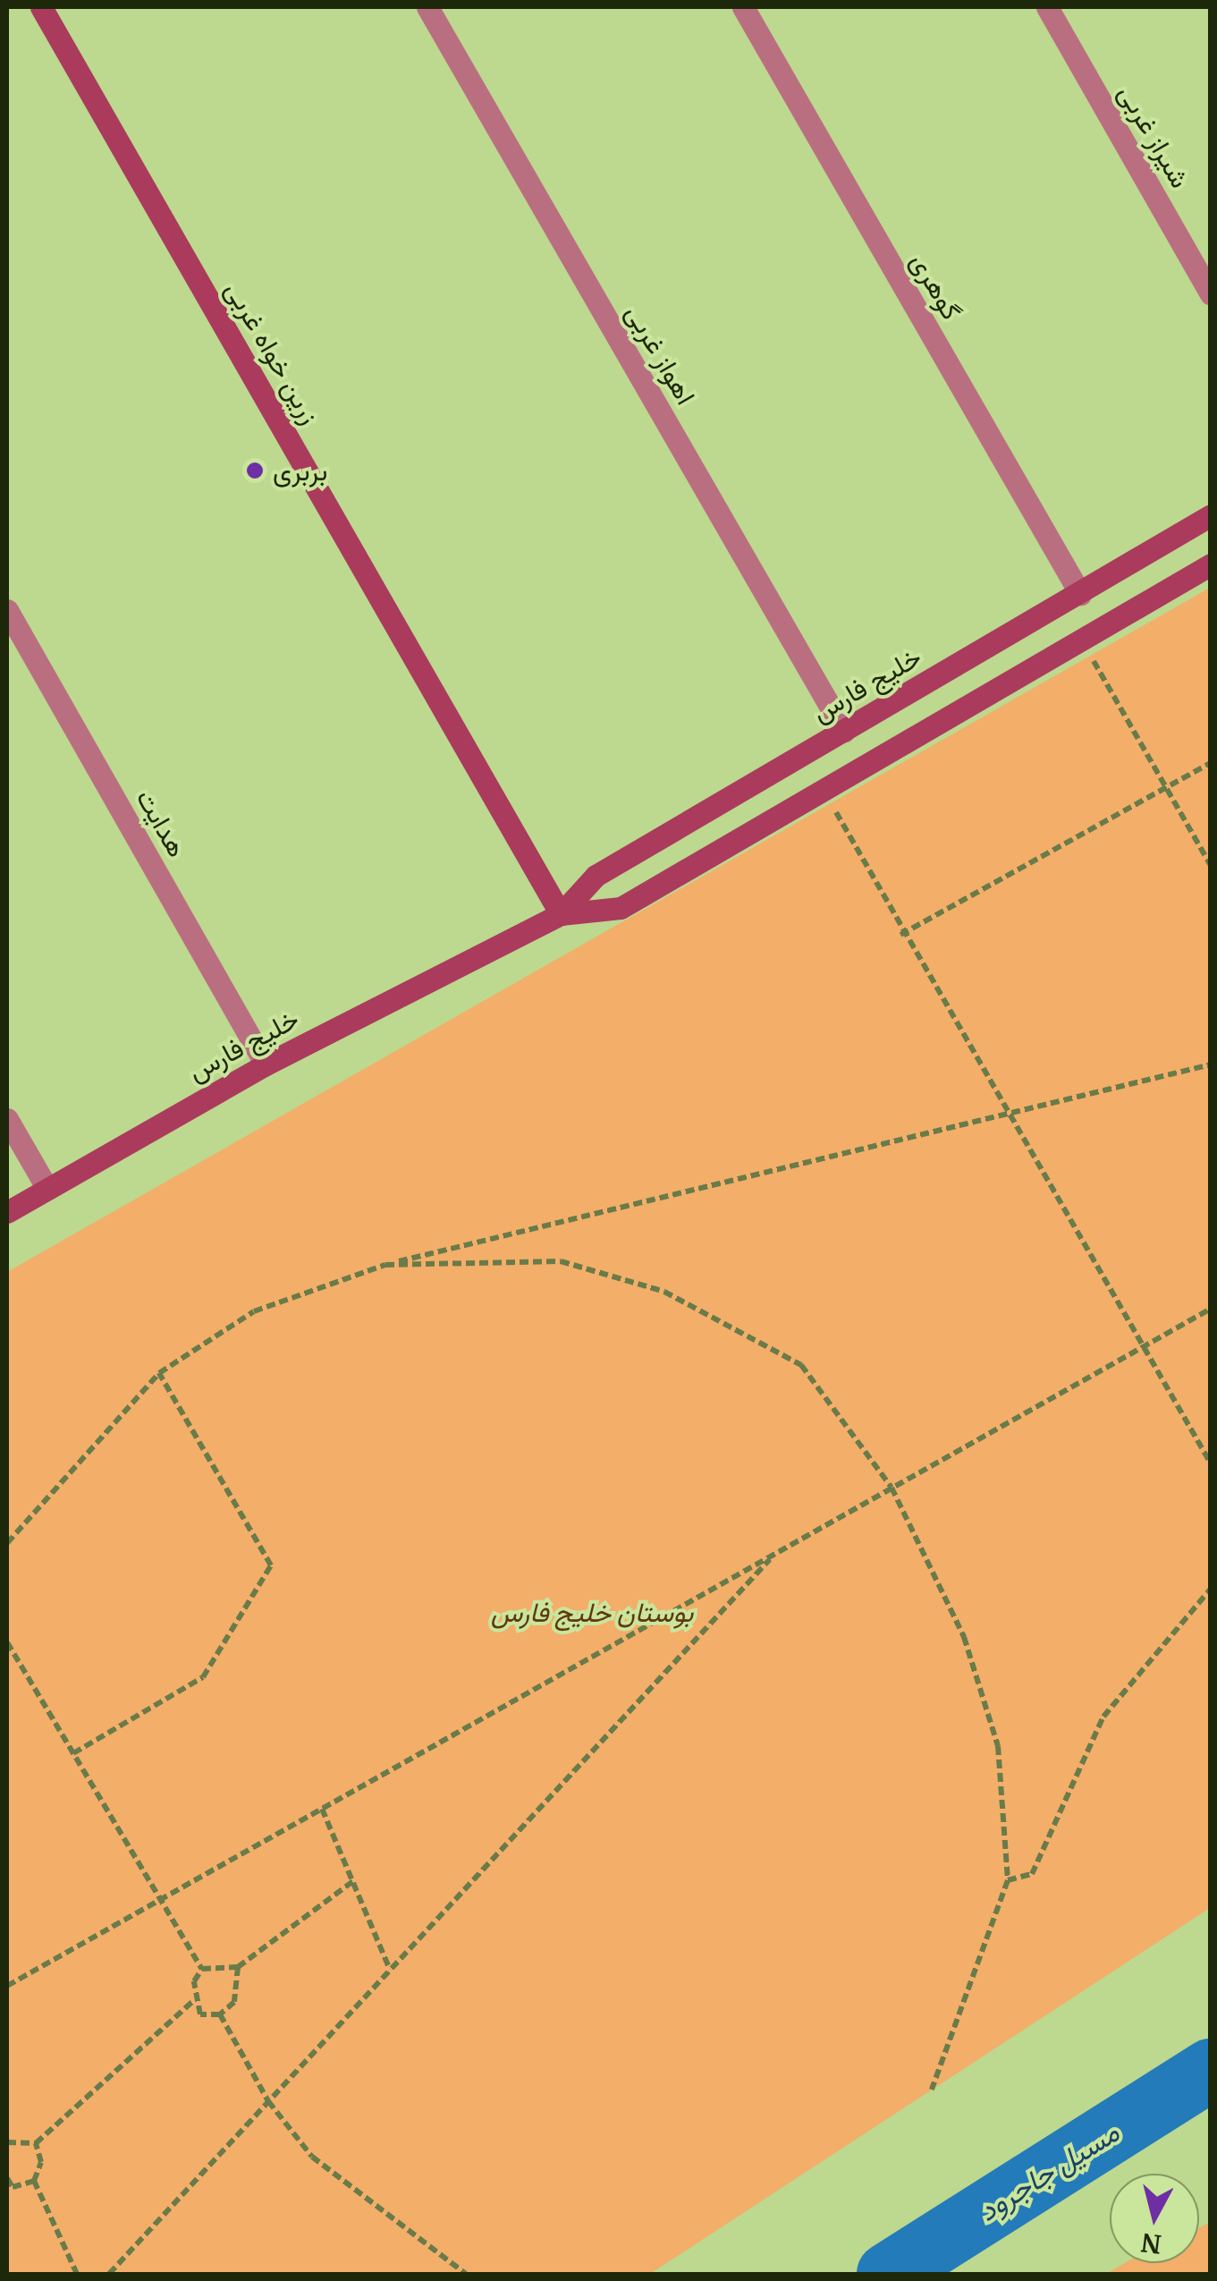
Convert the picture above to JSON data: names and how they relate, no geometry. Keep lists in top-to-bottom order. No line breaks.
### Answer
{"streets":{"main road":["زرین خواه غربی","خلیج فارس"],"street":["شیراز غربی","گوهری","اهواز غربی","هدایت"]},"crossings":[["گوهری","خلیج فارس"],["زرین خواه غربی","خلیج فارس"],["اهواز غربی","خلیج فارس"],["خلیج فارس","هدایت"]],"water":["مسیل جاجرود"],"parks":["بوستان خلیج فارس"],"places":["بربری"],"north":"bottom"}
